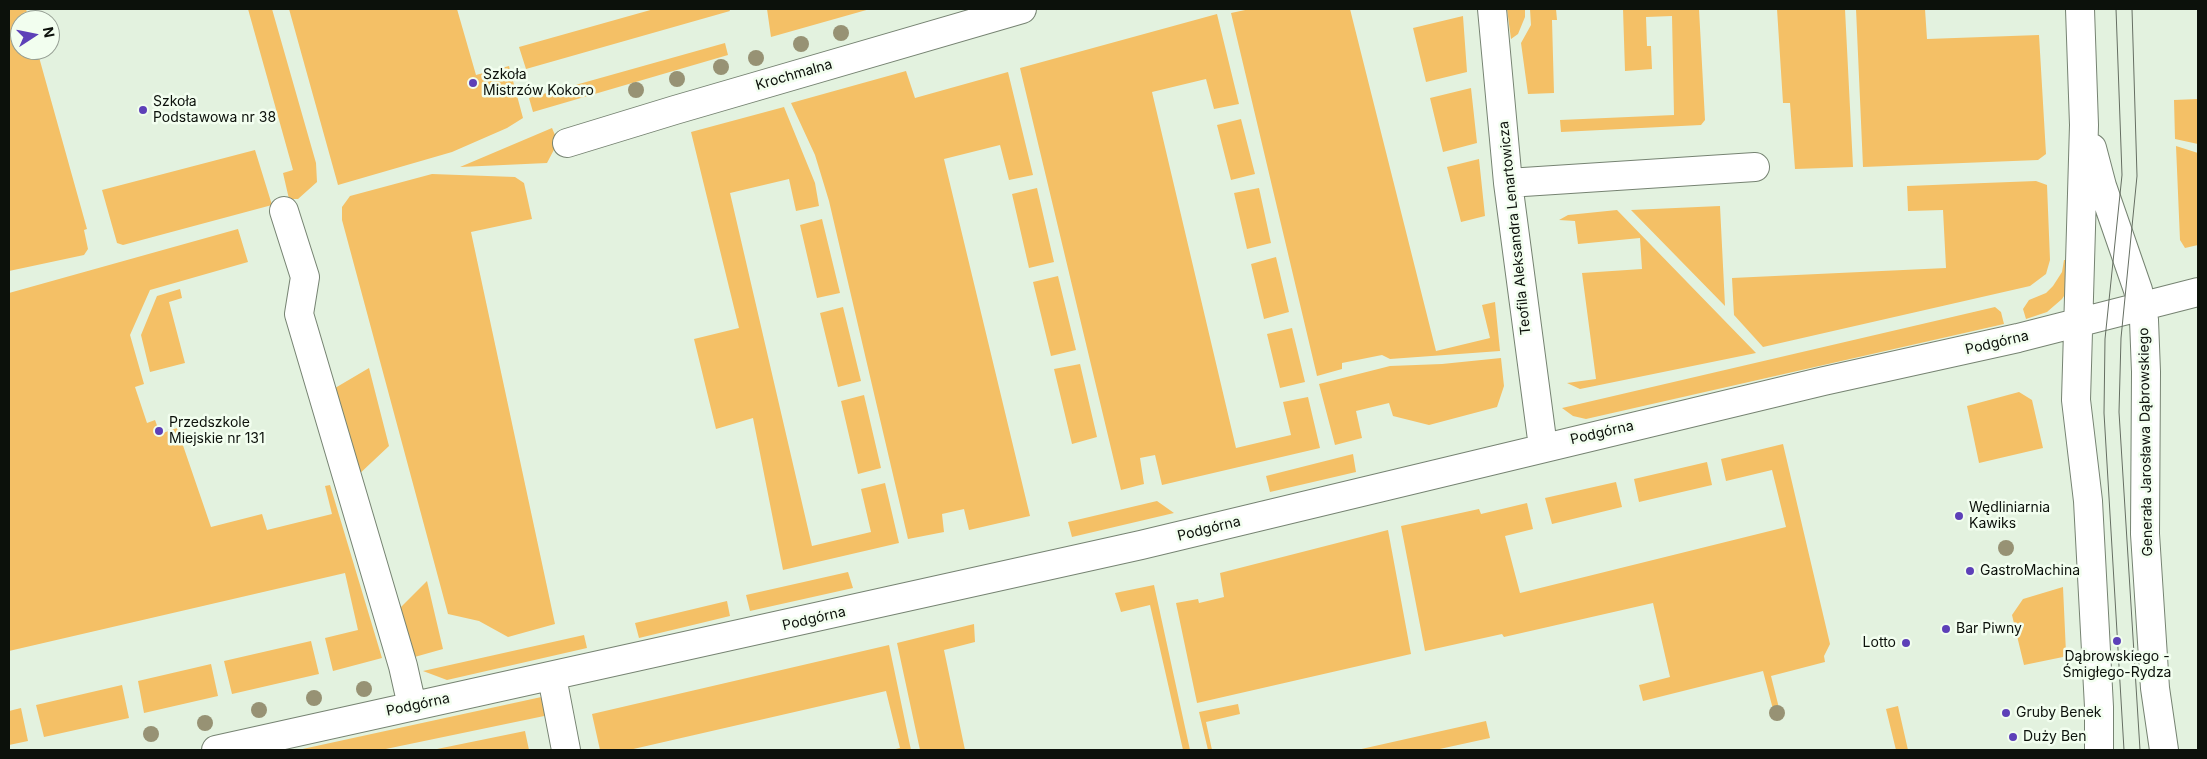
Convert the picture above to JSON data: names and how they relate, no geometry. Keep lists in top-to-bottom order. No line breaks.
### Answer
{"streets":{"street":["Krochmalna","Teofila Aleksandra Lenartowicza","Podgórna","Generała Jarosława Dąbrowskiego"]},"crossings":[["Teofila Aleksandra Lenartowicza","Podgórna"],["Podgórna","Generała Jarosława Dąbrowskiego"]],"places":["Szkoła Mistrzów Kokoro","Szkoła Podstawowa nr 38","Przedszkole Miejskie nr 131","Wędliniarnia Kawiks","GastroMachina","Bar Piwny","Dąbrowskiego - Śmigłego-Rydza","Lotto","Gruby Benek","Duży Ben"],"north":"right"}
